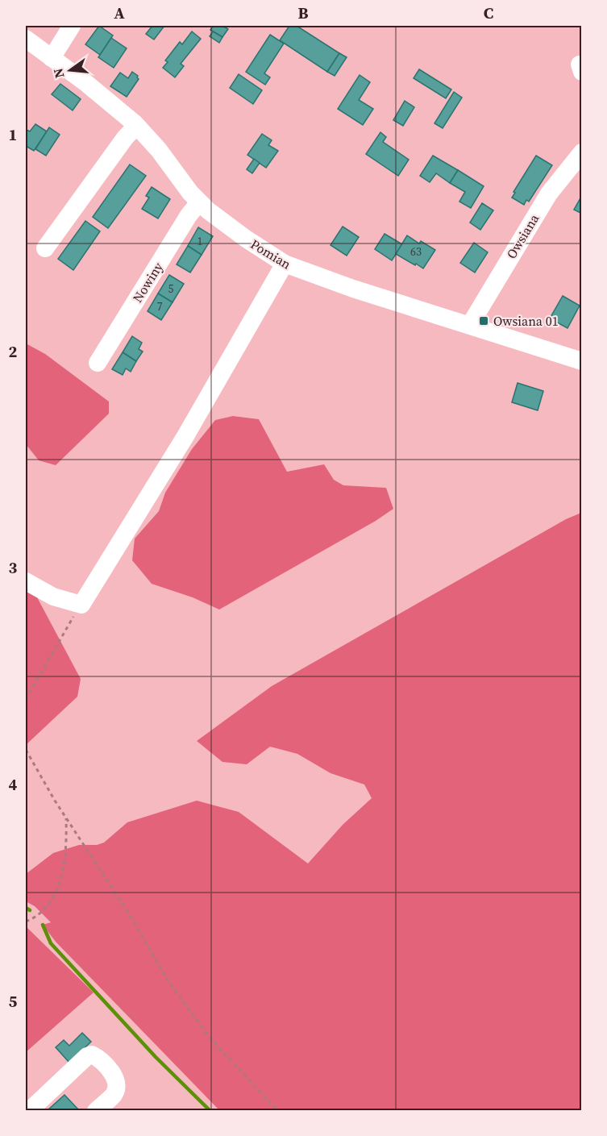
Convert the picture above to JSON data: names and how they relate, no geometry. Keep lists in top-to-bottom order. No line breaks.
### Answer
{"streets":{"street":["Owsiana","Pomian","Nowiny"]},"crossings":[["Owsiana","Pomian"],["Pomian","Nowiny"]],"places":{"transit":["Owsiana 01"]},"house_numbers":["1","63","5","7"],"north":"left","grid":{"columns":["A","B","C"],"rows":["1","2","3","4","5"]}}
